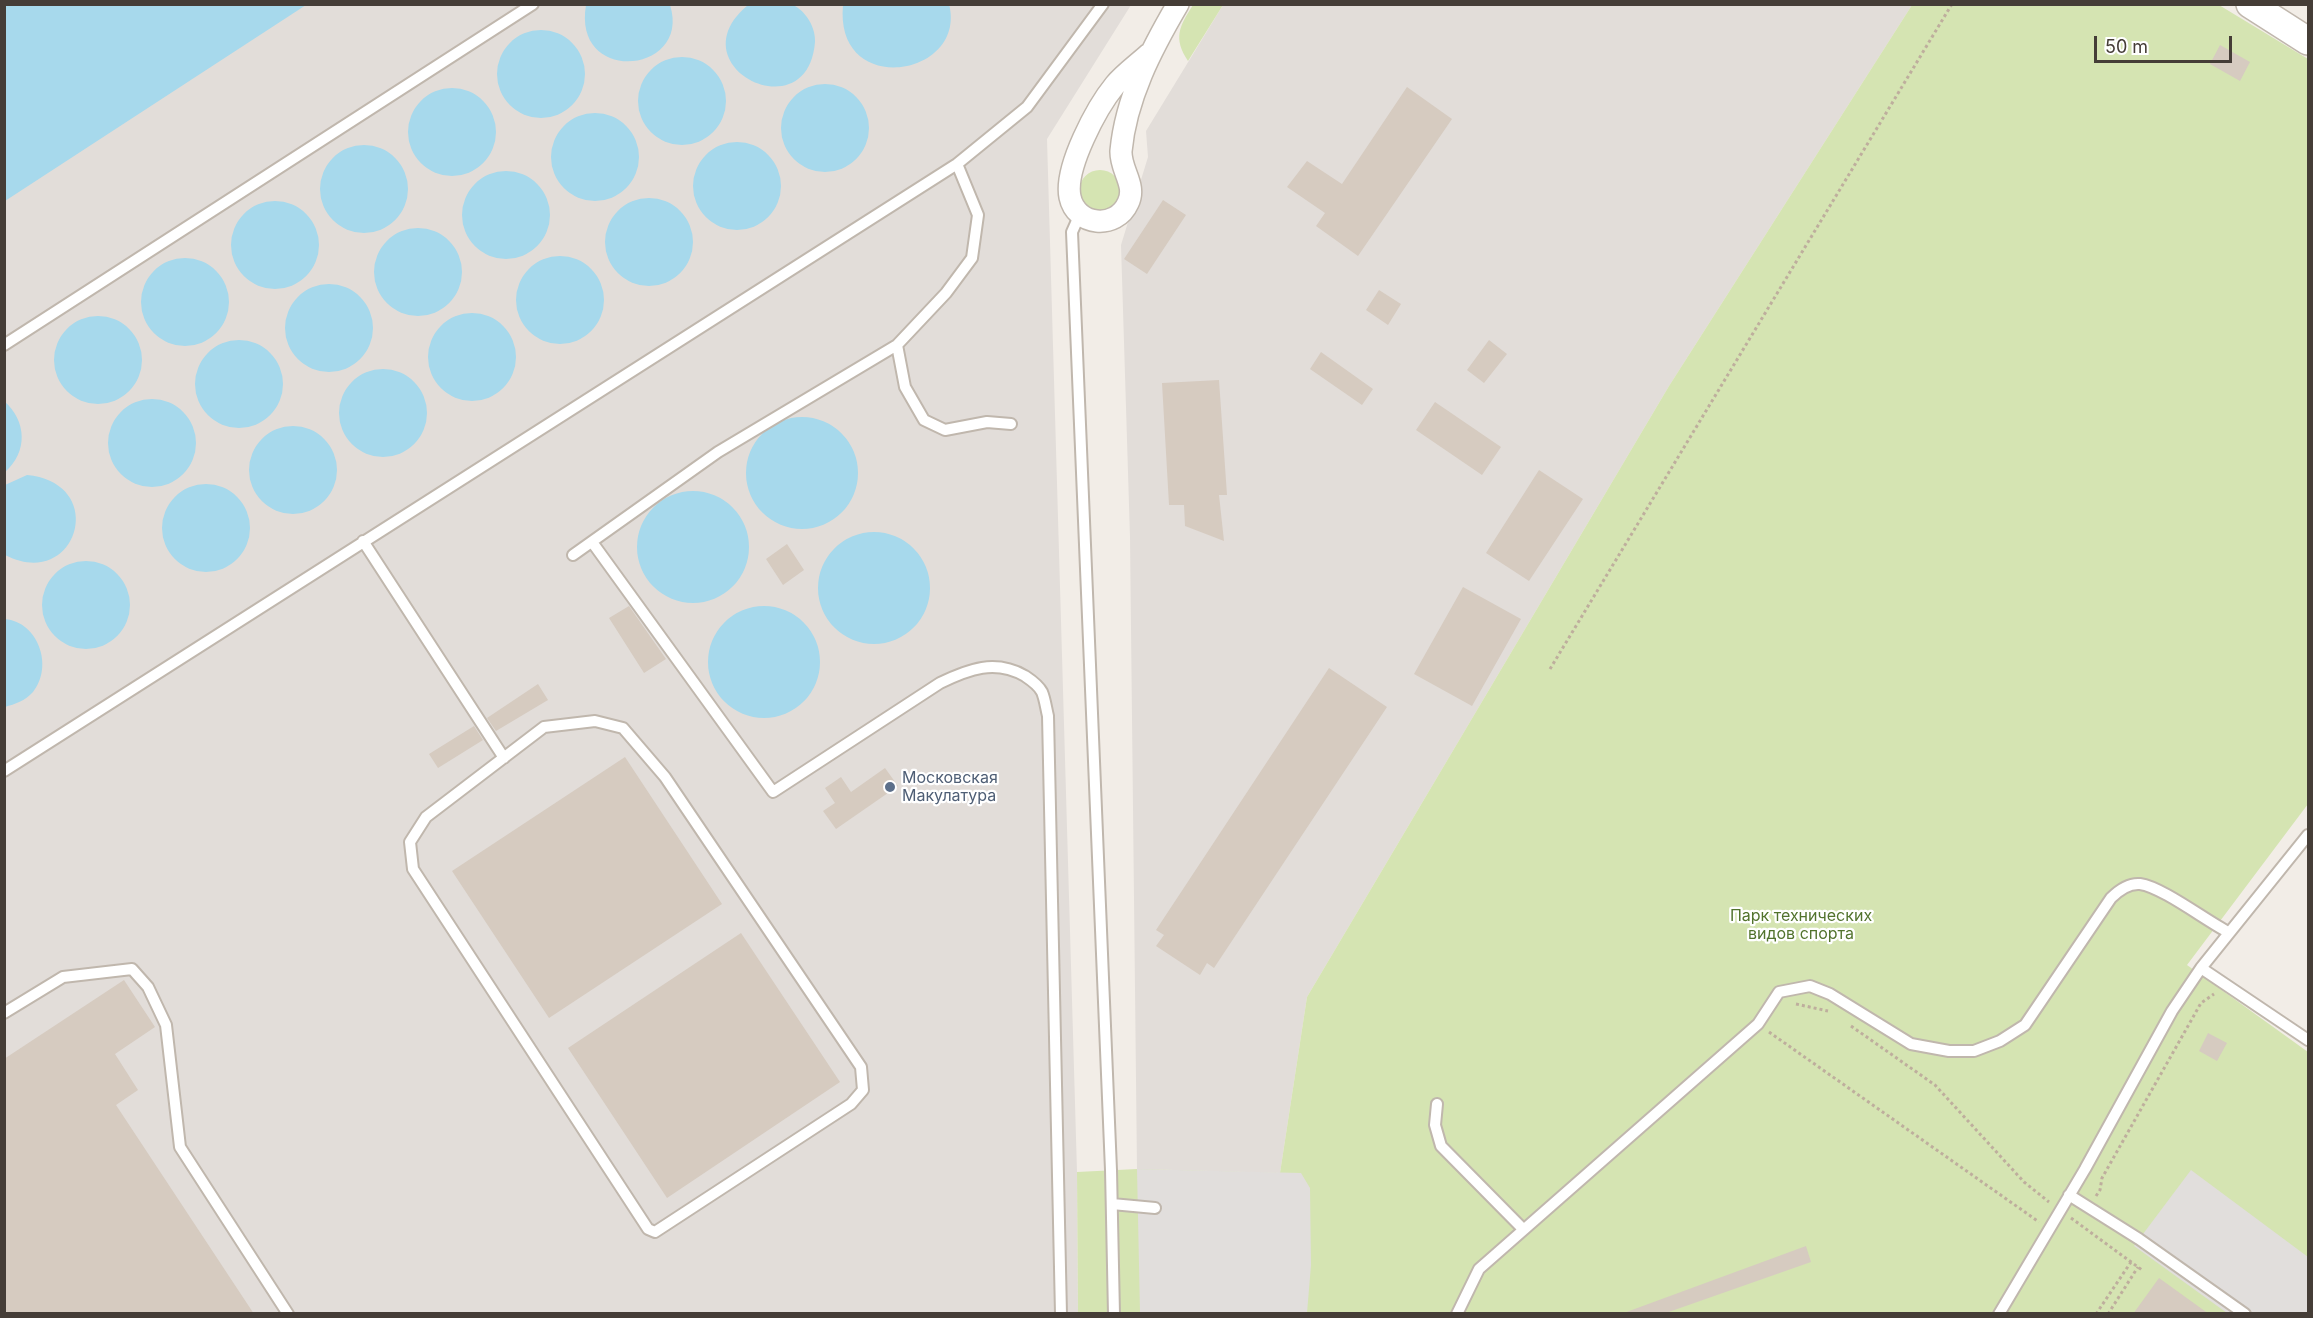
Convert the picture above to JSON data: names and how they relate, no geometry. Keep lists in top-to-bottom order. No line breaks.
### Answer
{"parks":["Парк технических видов спорта"],"places":["Московская Макулатура"],"scale_bar":"50 m"}
